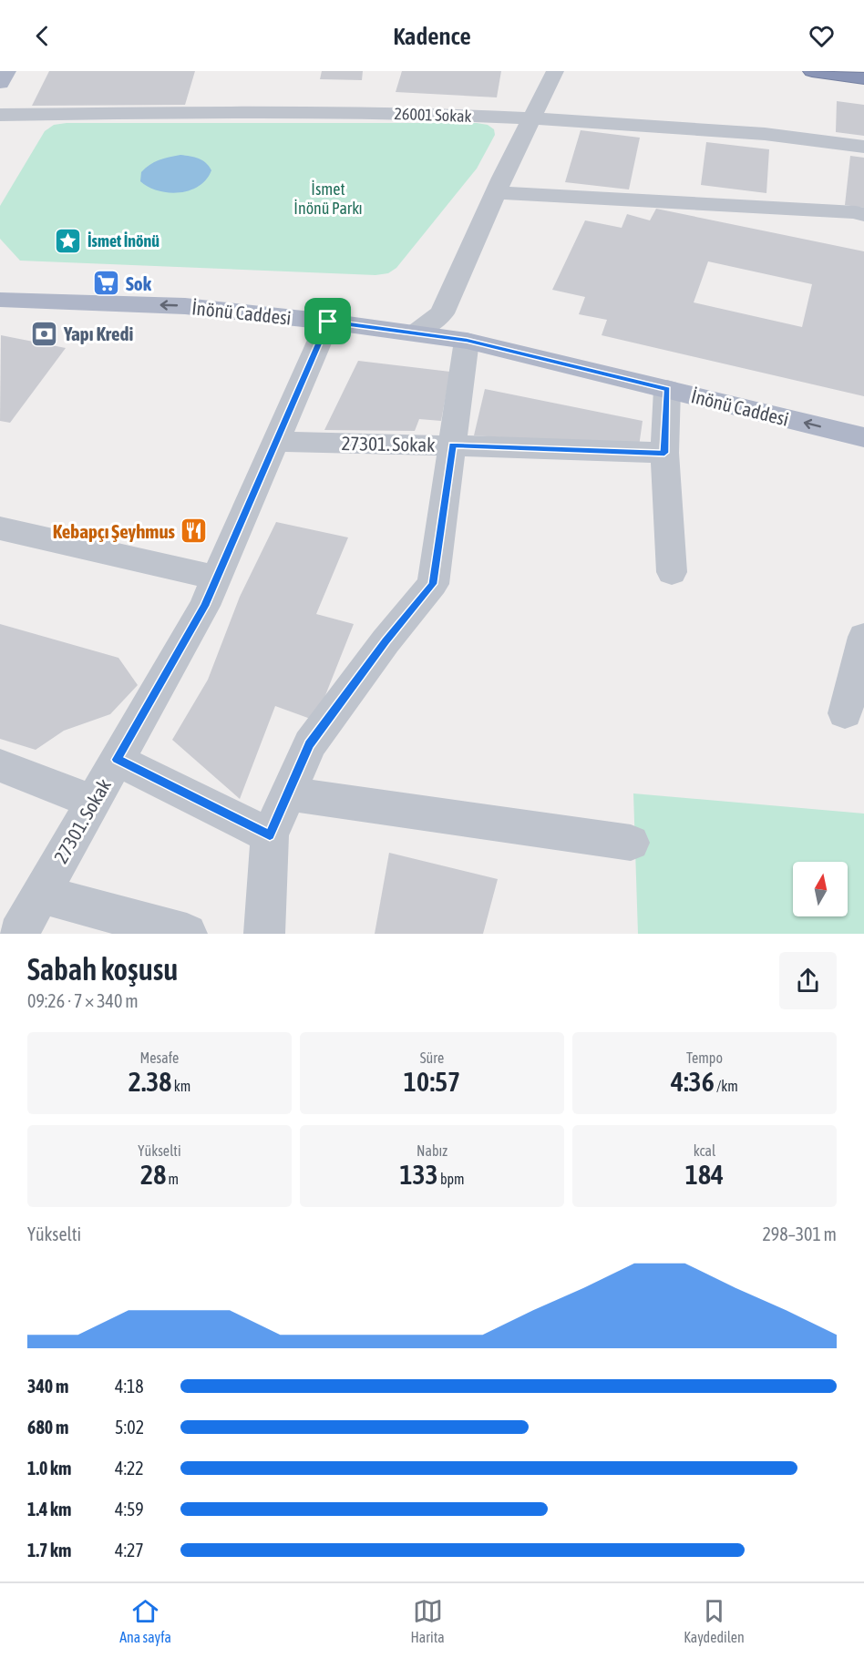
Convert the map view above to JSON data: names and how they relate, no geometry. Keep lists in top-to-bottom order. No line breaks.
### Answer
{"streets":{"main road":["İnönü Caddesi"],"street":["26001 Sokak","27301. Sokak"]},"crossings":[["İnönü Caddesi","27301. Sokak"]],"one_way":["İnönü Caddesi"],"parks":["İsmet İnönü Parkı"],"places":{"place":["İsmet İnönü"],"supermarket":["Sok"],"bank":["Yapı Kredi"],"restaurant":["Kebapçı Şeyhmus"]},"north":"top","page":{"header":"Kadence","heading":["Sabah koşusu","09:26 · 7 × 340 m"],"stats":[["Mesafe","2.38 km"],["Süre","10:57"],["Tempo","4:36 /km"],["Yükselti","28 m"],["Nabız","133 bpm"],["kcal","184"]],"chart":["Yükselti","298–301 m"],"list":[{"name":"340 m","note":"4:18"},{"name":"680 m","note":"5:02"},{"name":"1.0 km","note":"4:22"},{"name":"1.4 km","note":"4:59"},{"name":"1.7 km","note":"4:27"}],"tabs":["Ana sayfa","Harita","Kaydedilen"]}}
